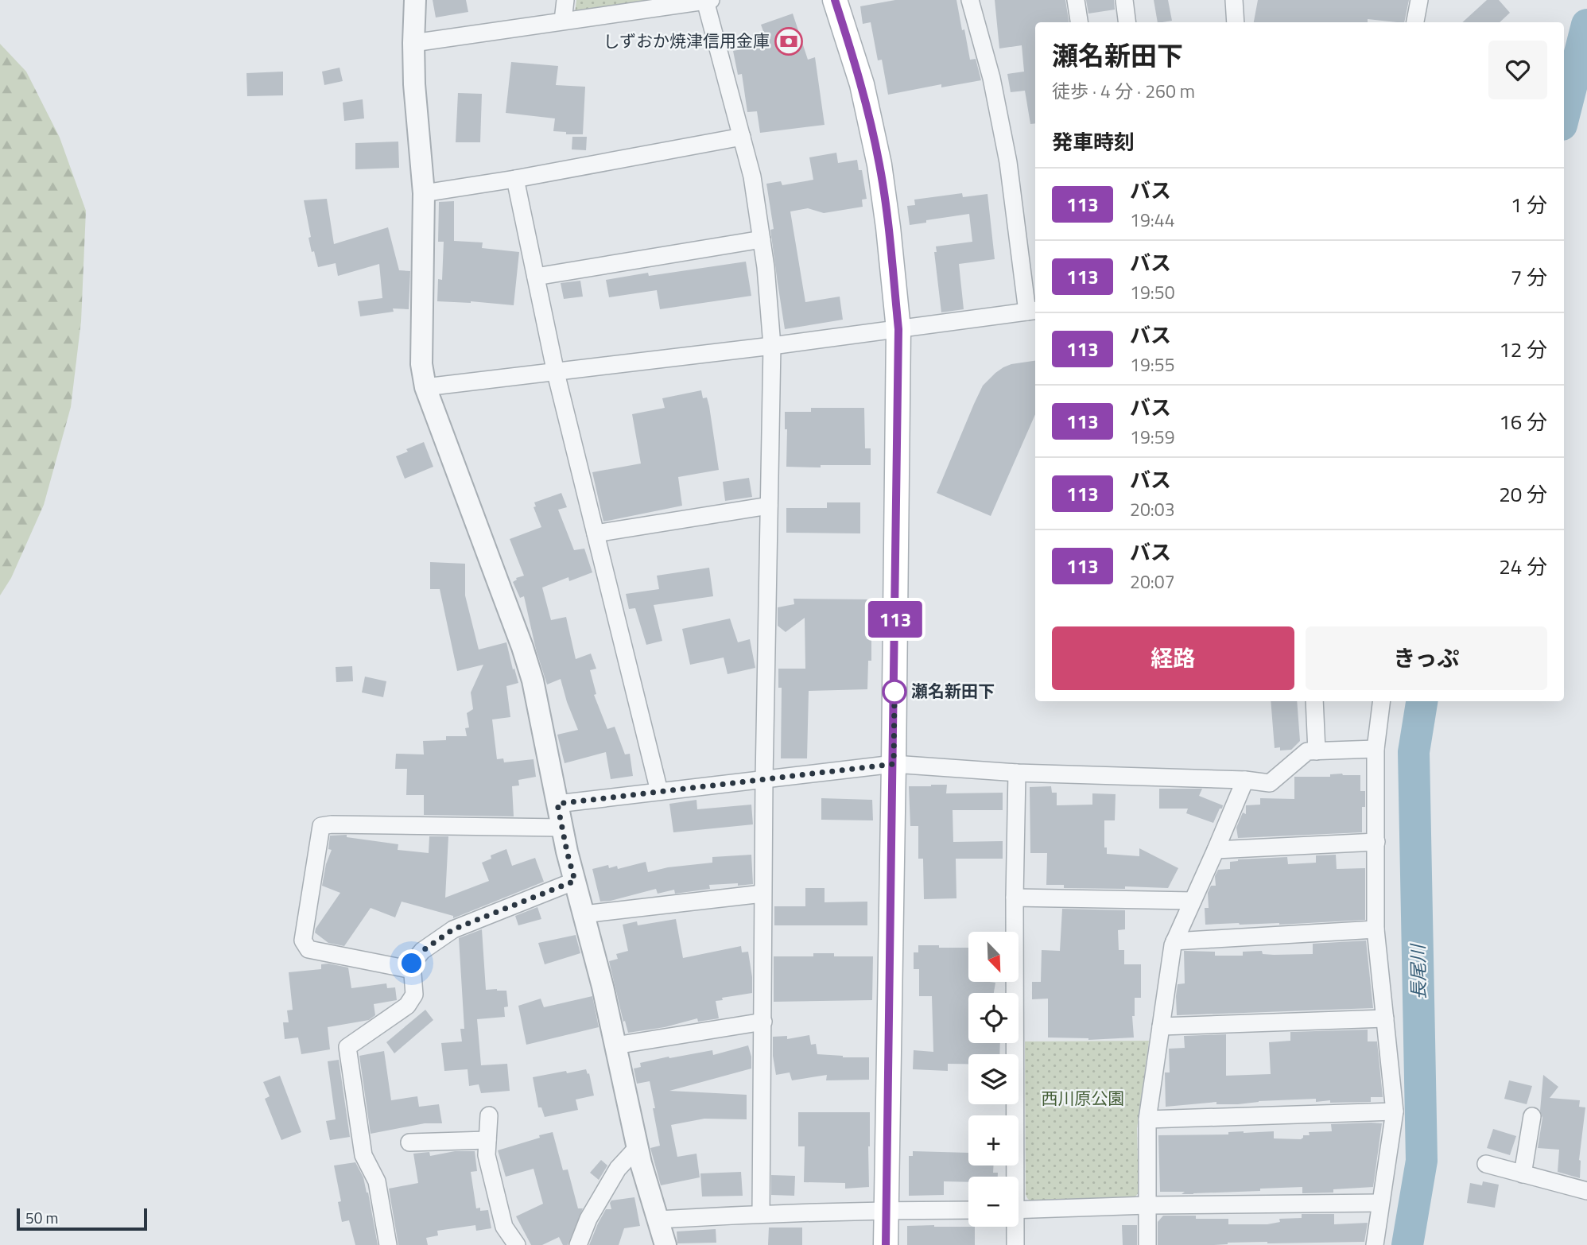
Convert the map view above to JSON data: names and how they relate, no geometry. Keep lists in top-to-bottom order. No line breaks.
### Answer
{"water":["長尾川"],"parks":["西川原公園"],"places":{"bank":["しずおか焼津信用金庫"],"other":["瀬名新田下"]},"lines":["bus line 113"],"scale_bar":"50 m","north":"bottom right","page":{"on_map":"113","heading":[["瀬名新田下","徒歩 · 4 分 · 260 m"],"発車時刻"],"list":[{"mark":"113","name":"バス","note":"19:44","value":"1 分"},{"mark":"113","name":"バス","note":"19:50","value":"7 分"},{"mark":"113","name":"バス","note":"19:55","value":"12 分"},{"mark":"113","name":"バス","note":"19:59","value":"16 分"},{"mark":"113","name":"バス","note":"20:03","value":"20 分"},{"mark":"113","name":"バス","note":"20:07","value":"24 分"}],"buttons":["経路","きっぷ"],"map_buttons":["+","−"],"scale":"50 m"}}
